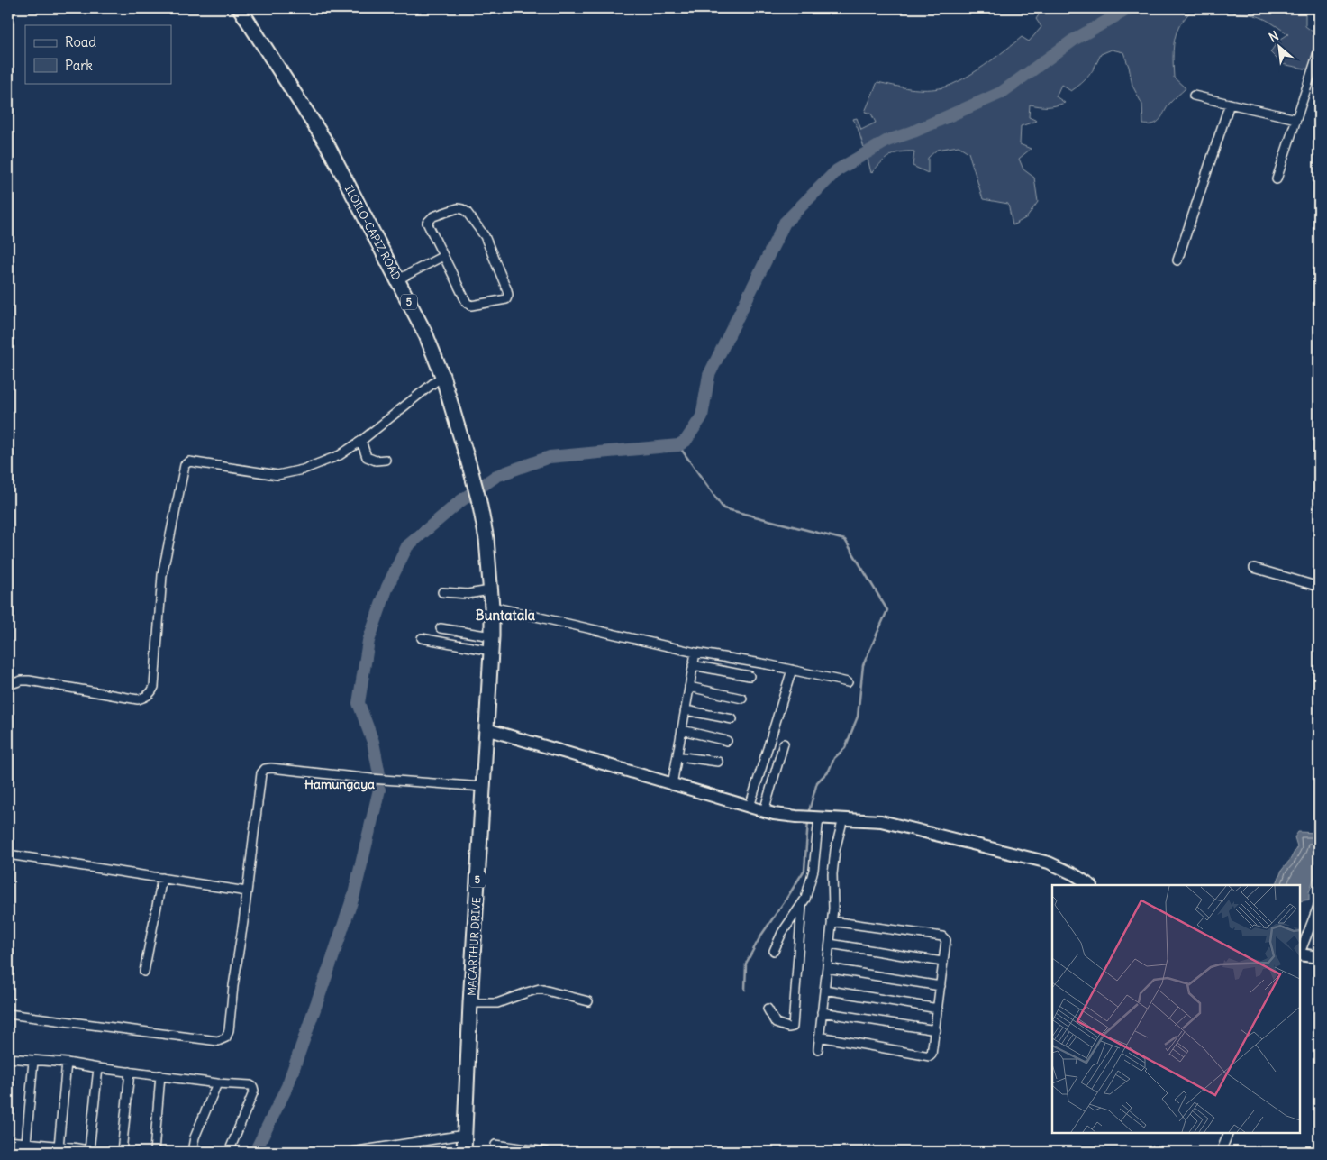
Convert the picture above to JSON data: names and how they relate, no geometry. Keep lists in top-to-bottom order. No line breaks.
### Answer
{"streets":{"main road":["ILOILO-CAPIZ ROAD","5","MACARTHUR DRIVE"]},"crossings":[["ILOILO-CAPIZ ROAD","MACARTHUR DRIVE"]],"districts":["Buntatala","Hamungaya"],"legend":["Road","Park"],"north":"top left"}
